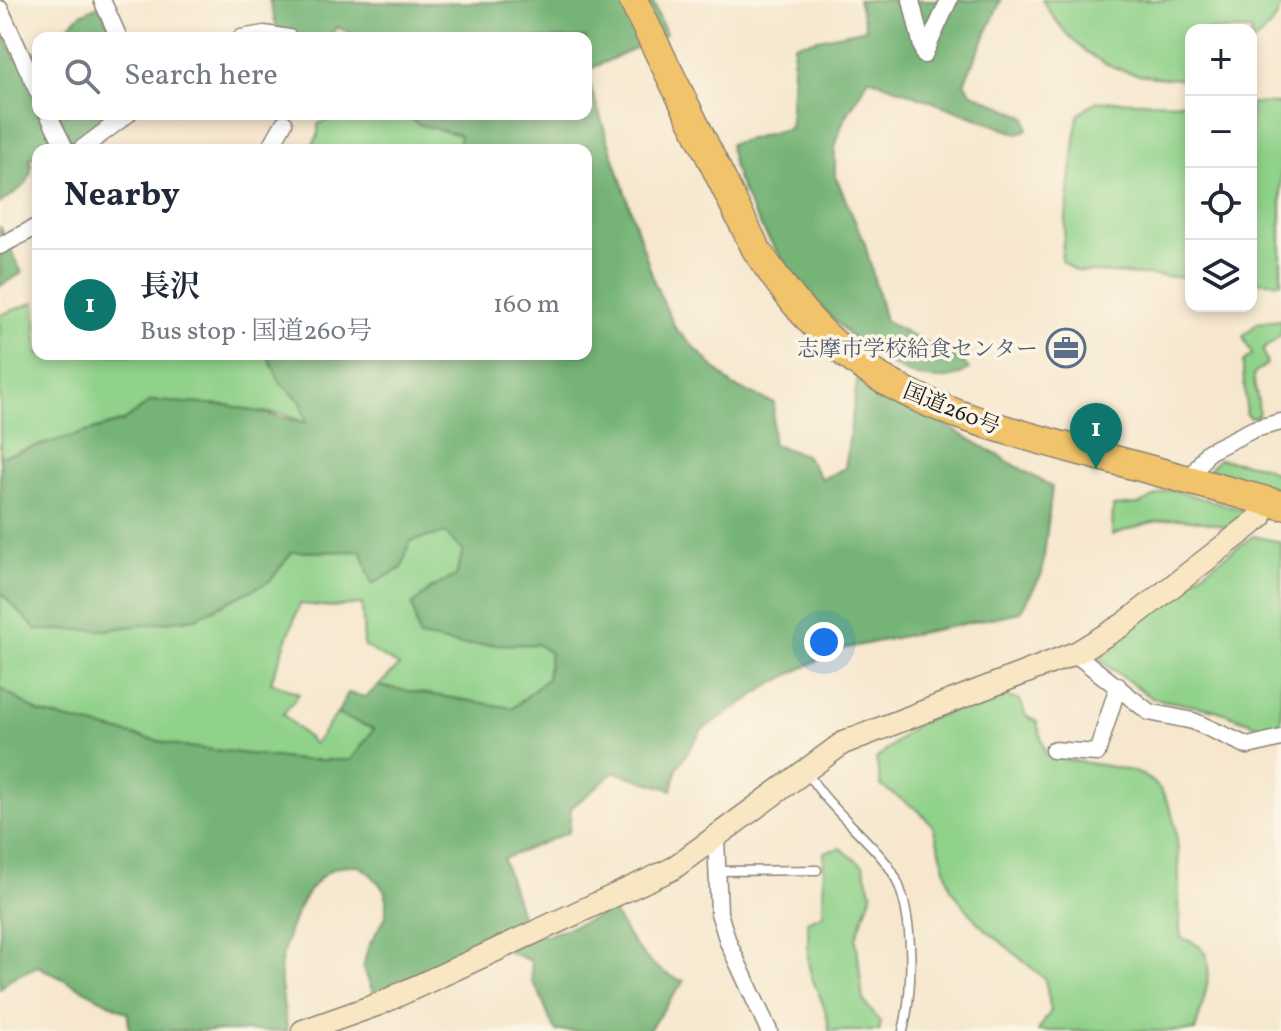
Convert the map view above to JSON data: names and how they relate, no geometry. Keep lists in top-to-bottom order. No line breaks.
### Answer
{"streets":{"highway":["国道260号"]},"places":{"office":["志摩市学校給食センター"]},"page":{"map_buttons":["+","−"],"search":"Search here","heading":"Nearby","list":[{"mark":"1","name":"長沢","note":"Bus stop · 国道260号","value":"160 m"}],"pins":"1"}}
